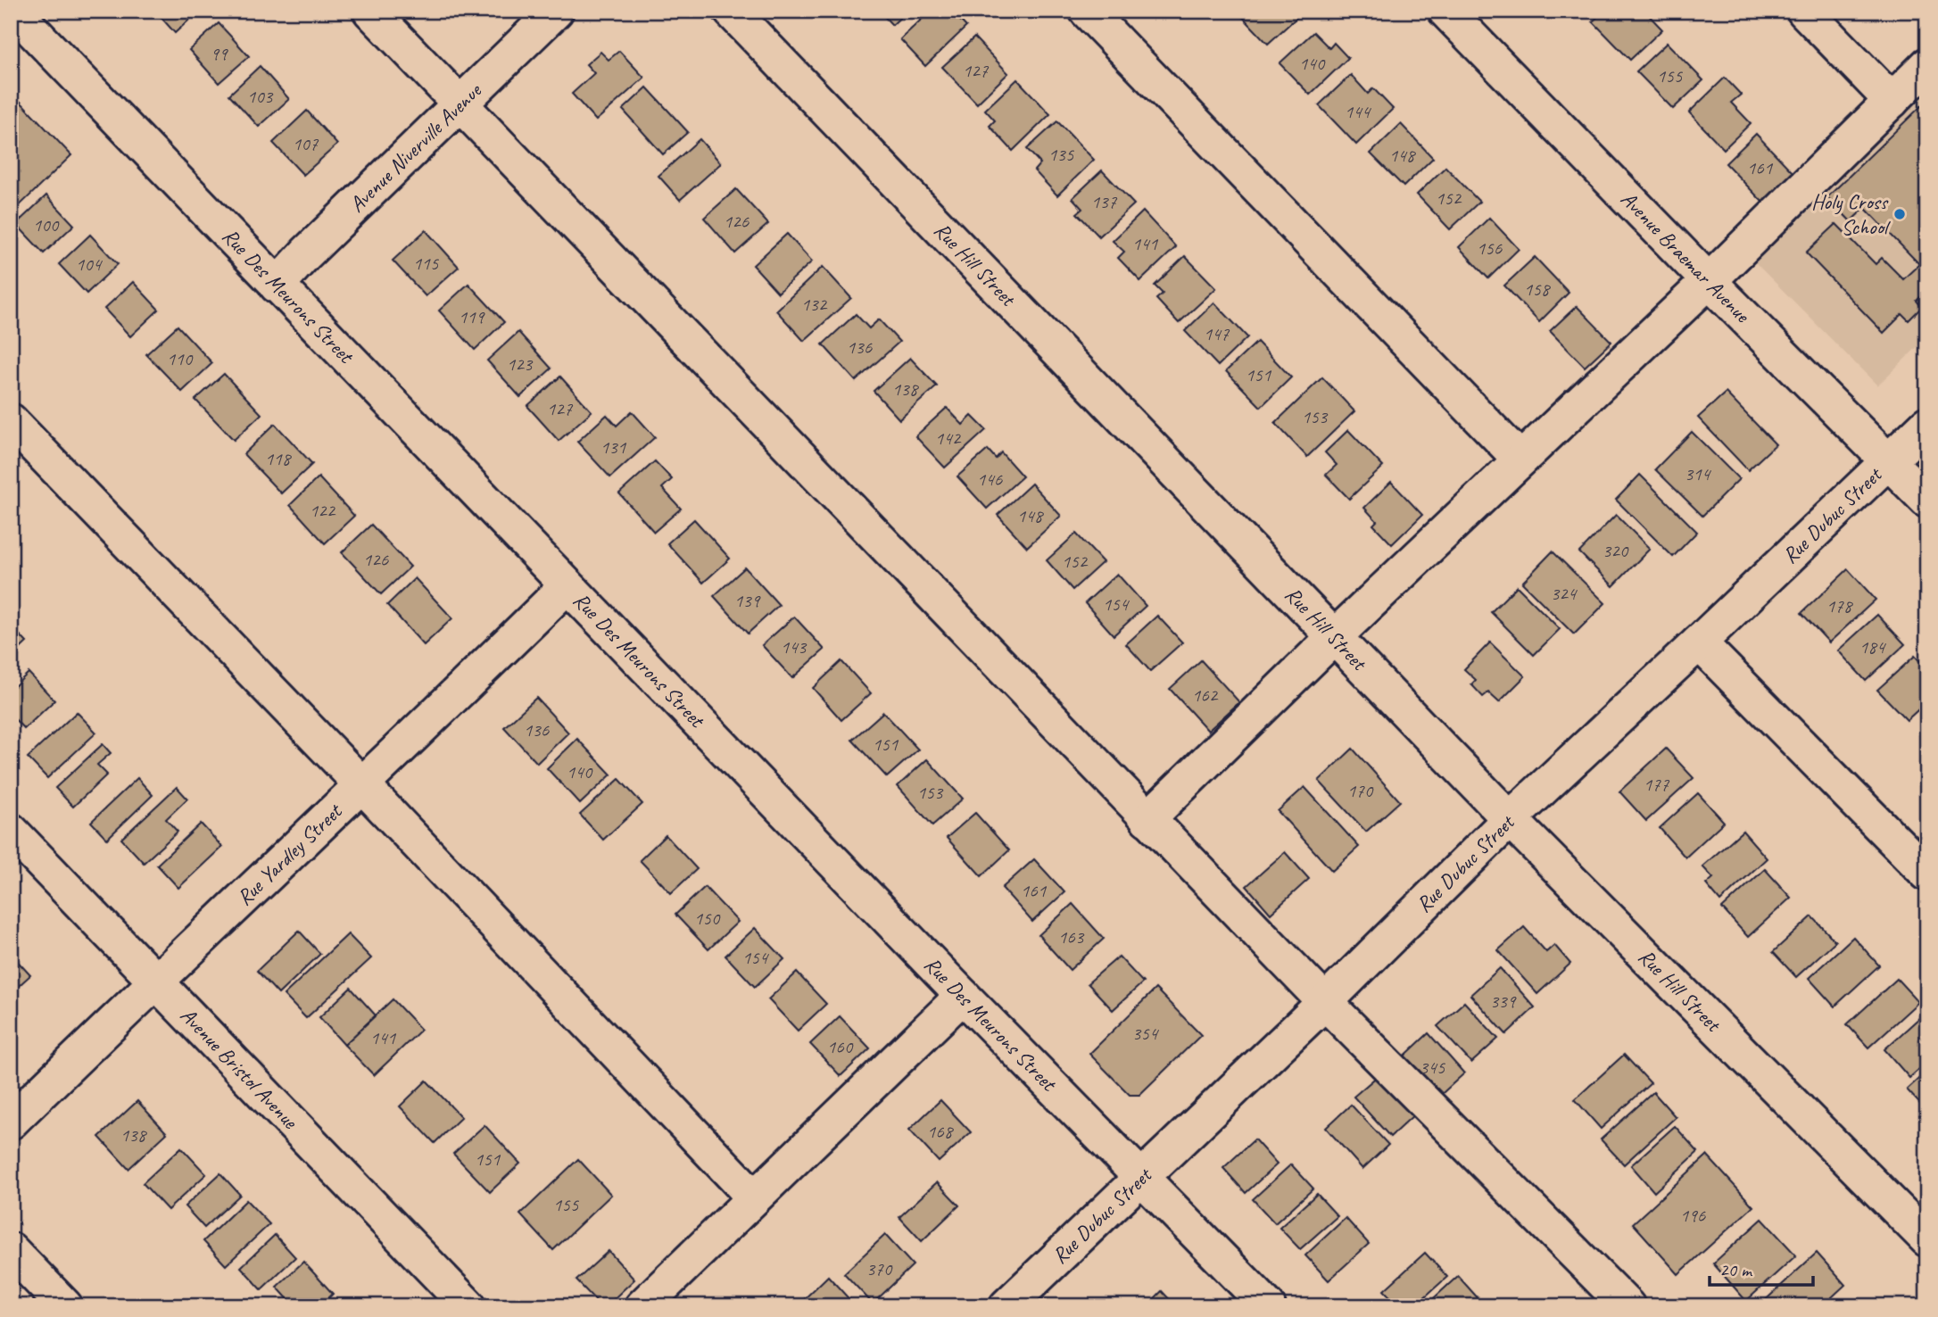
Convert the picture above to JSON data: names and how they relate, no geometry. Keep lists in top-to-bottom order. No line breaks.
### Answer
{"streets":{"street":["Avenue Niverville Avenue","Avenue Braemar Avenue","Rue Hill Street","Rue Des Meurons Street","Rue Dubuc Street","Rue Yardley Street","Avenue Bristol Avenue"]},"crossings":[["Avenue Niverville Avenue","Rue Des Meurons Street"],["Avenue Braemar Avenue","Rue Dubuc Street"],["Rue Hill Street","Rue Dubuc Street"],["Rue Des Meurons Street","Rue Dubuc Street"],["Rue Des Meurons Street","Rue Yardley Street"],["Rue Yardley Street","Avenue Bristol Avenue"]],"places":["Holy Cross School"],"house_numbers":["99","140","127","155","103","144","107","135","148","161","152","137","126","100","141","156","115","104","158","132","119","147","136","110","123","151","138","127","153","142","131","118","314","146","122","148","320","126","152","324","139","154","178","143","184","162","136","151","140","177","170","153","161","150","163","154","339","354","141","160","345","168","138","151","155","196","370"],"scale_bar":"20 m"}
